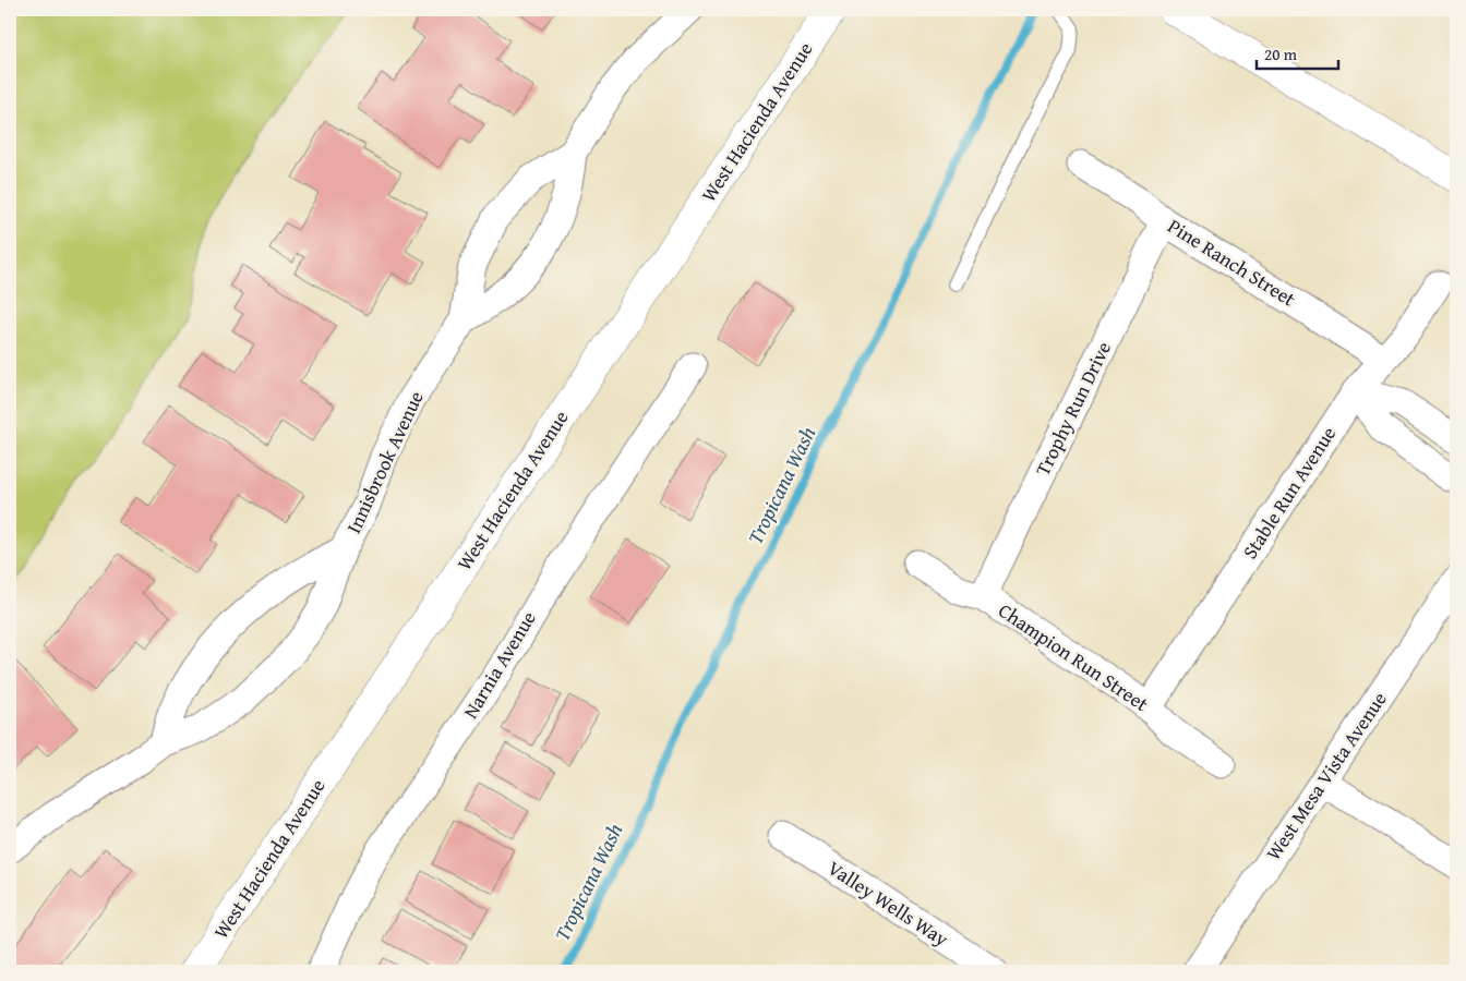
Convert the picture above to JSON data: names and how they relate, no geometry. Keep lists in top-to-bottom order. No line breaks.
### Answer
{"streets":{"main road":["West Hacienda Avenue"],"street":["Pine Ranch Street","Trophy Run Drive","Innisbrook Avenue","Stable Run Avenue","Champion Run Street","Narnia Avenue","West Mesa Vista Avenue","Valley Wells Way"]},"crossings":[["Pine Ranch Street","Trophy Run Drive"],["Pine Ranch Street","Stable Run Avenue"],["Trophy Run Drive","Champion Run Street"],["Stable Run Avenue","Champion Run Street"]],"water":["Tropicana Wash"],"scale_bar":"20 m"}
